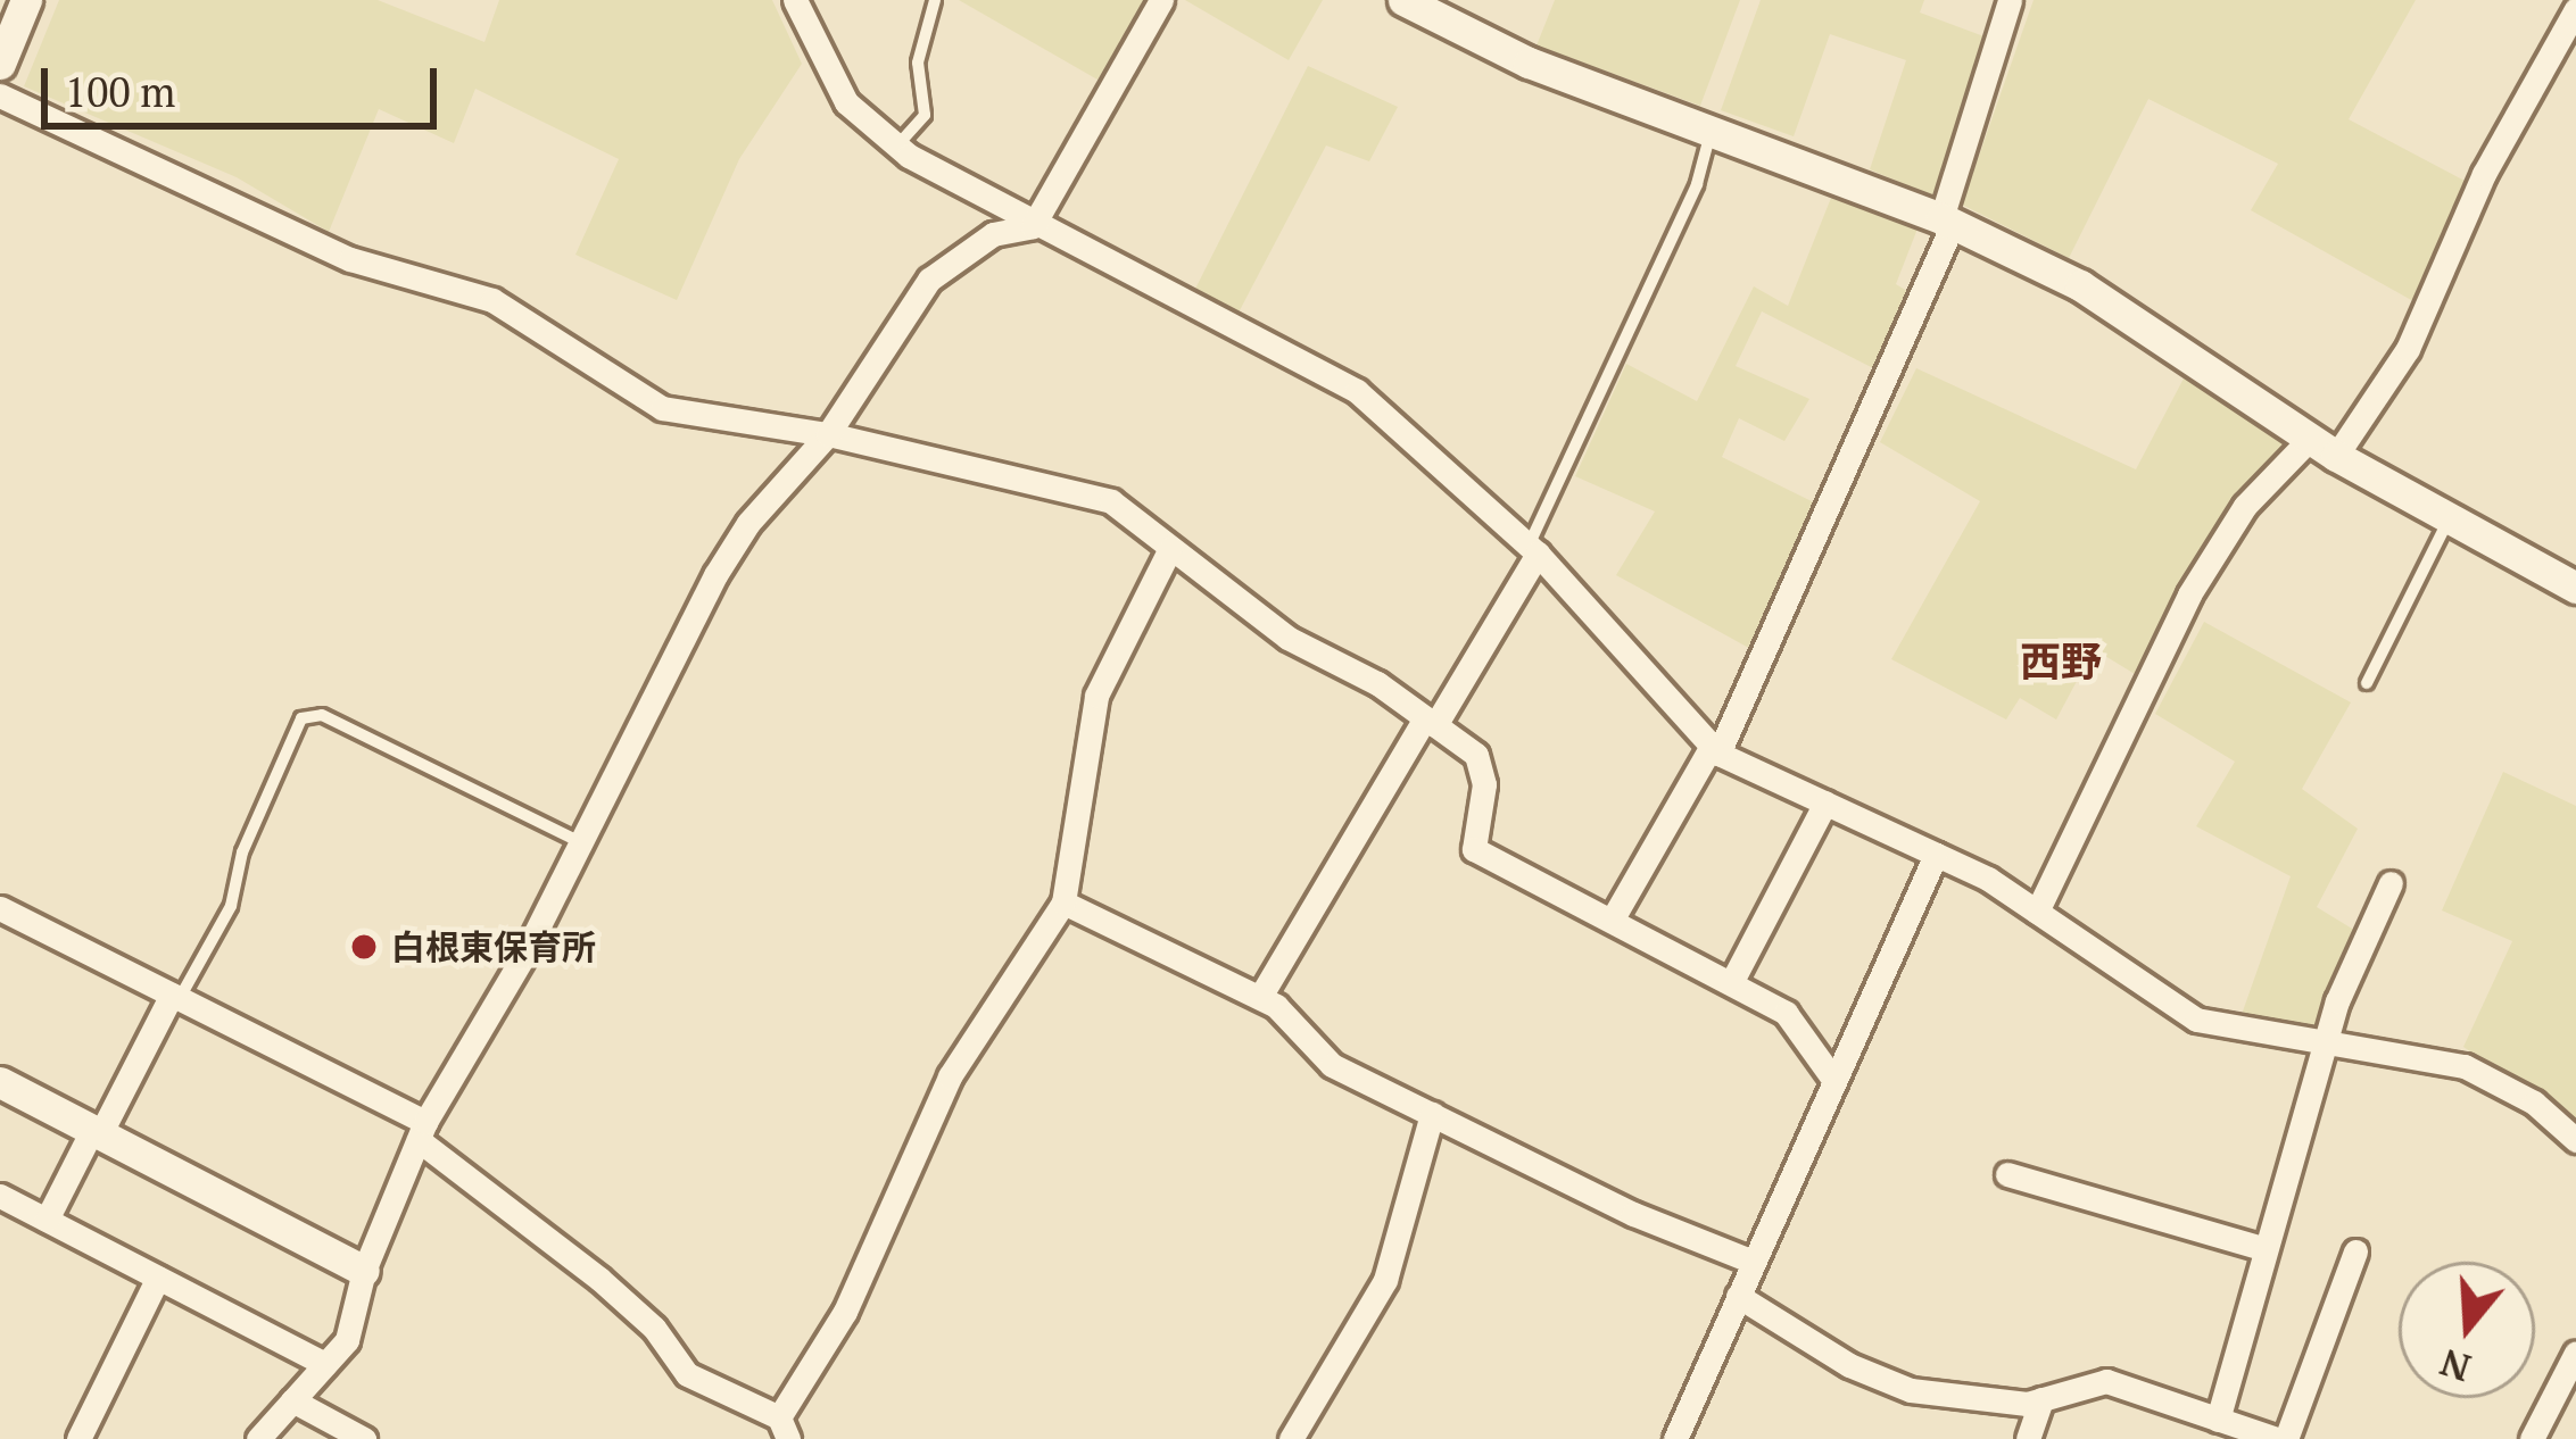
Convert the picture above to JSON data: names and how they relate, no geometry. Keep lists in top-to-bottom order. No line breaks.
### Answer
{"districts":["西野"],"places":["白根東保育所"],"scale_bar":"100 m","north":"bottom"}
